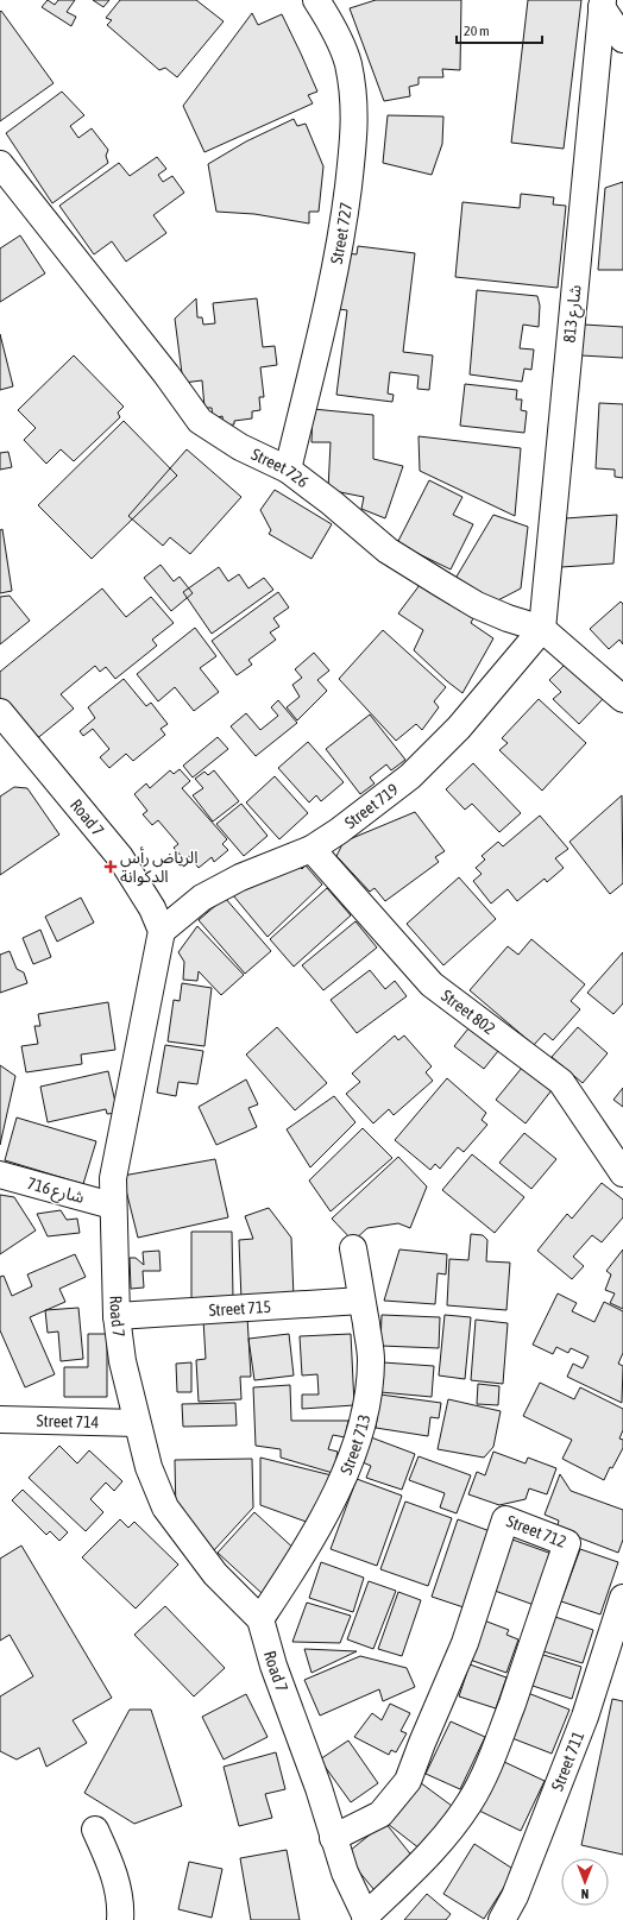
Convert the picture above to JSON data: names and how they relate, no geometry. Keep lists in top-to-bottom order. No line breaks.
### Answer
{"streets":{"street":["Street 727","شارع 813","Street 726","Street 719","Road 7","Street 802","شارع 716","Street 715","Street 714","Street 713","Street 712","Street 711"]},"crossings":[["Street 727","Street 726"],["شارع 813","Street 726"],["شارع 813","Street 719"],["Street 726","Street 719"],["Street 719","Road 7"],["Street 719","Street 802"],["Road 7","شارع 716"],["Road 7","Street 715"],["Road 7","Street 714"],["Road 7","Street 713"],["Road 7","Street 712"],["Street 715","Street 713"]],"places":{"health":["الرياض رأس الدكوانة"]},"scale_bar":"20 m","north":"bottom"}
